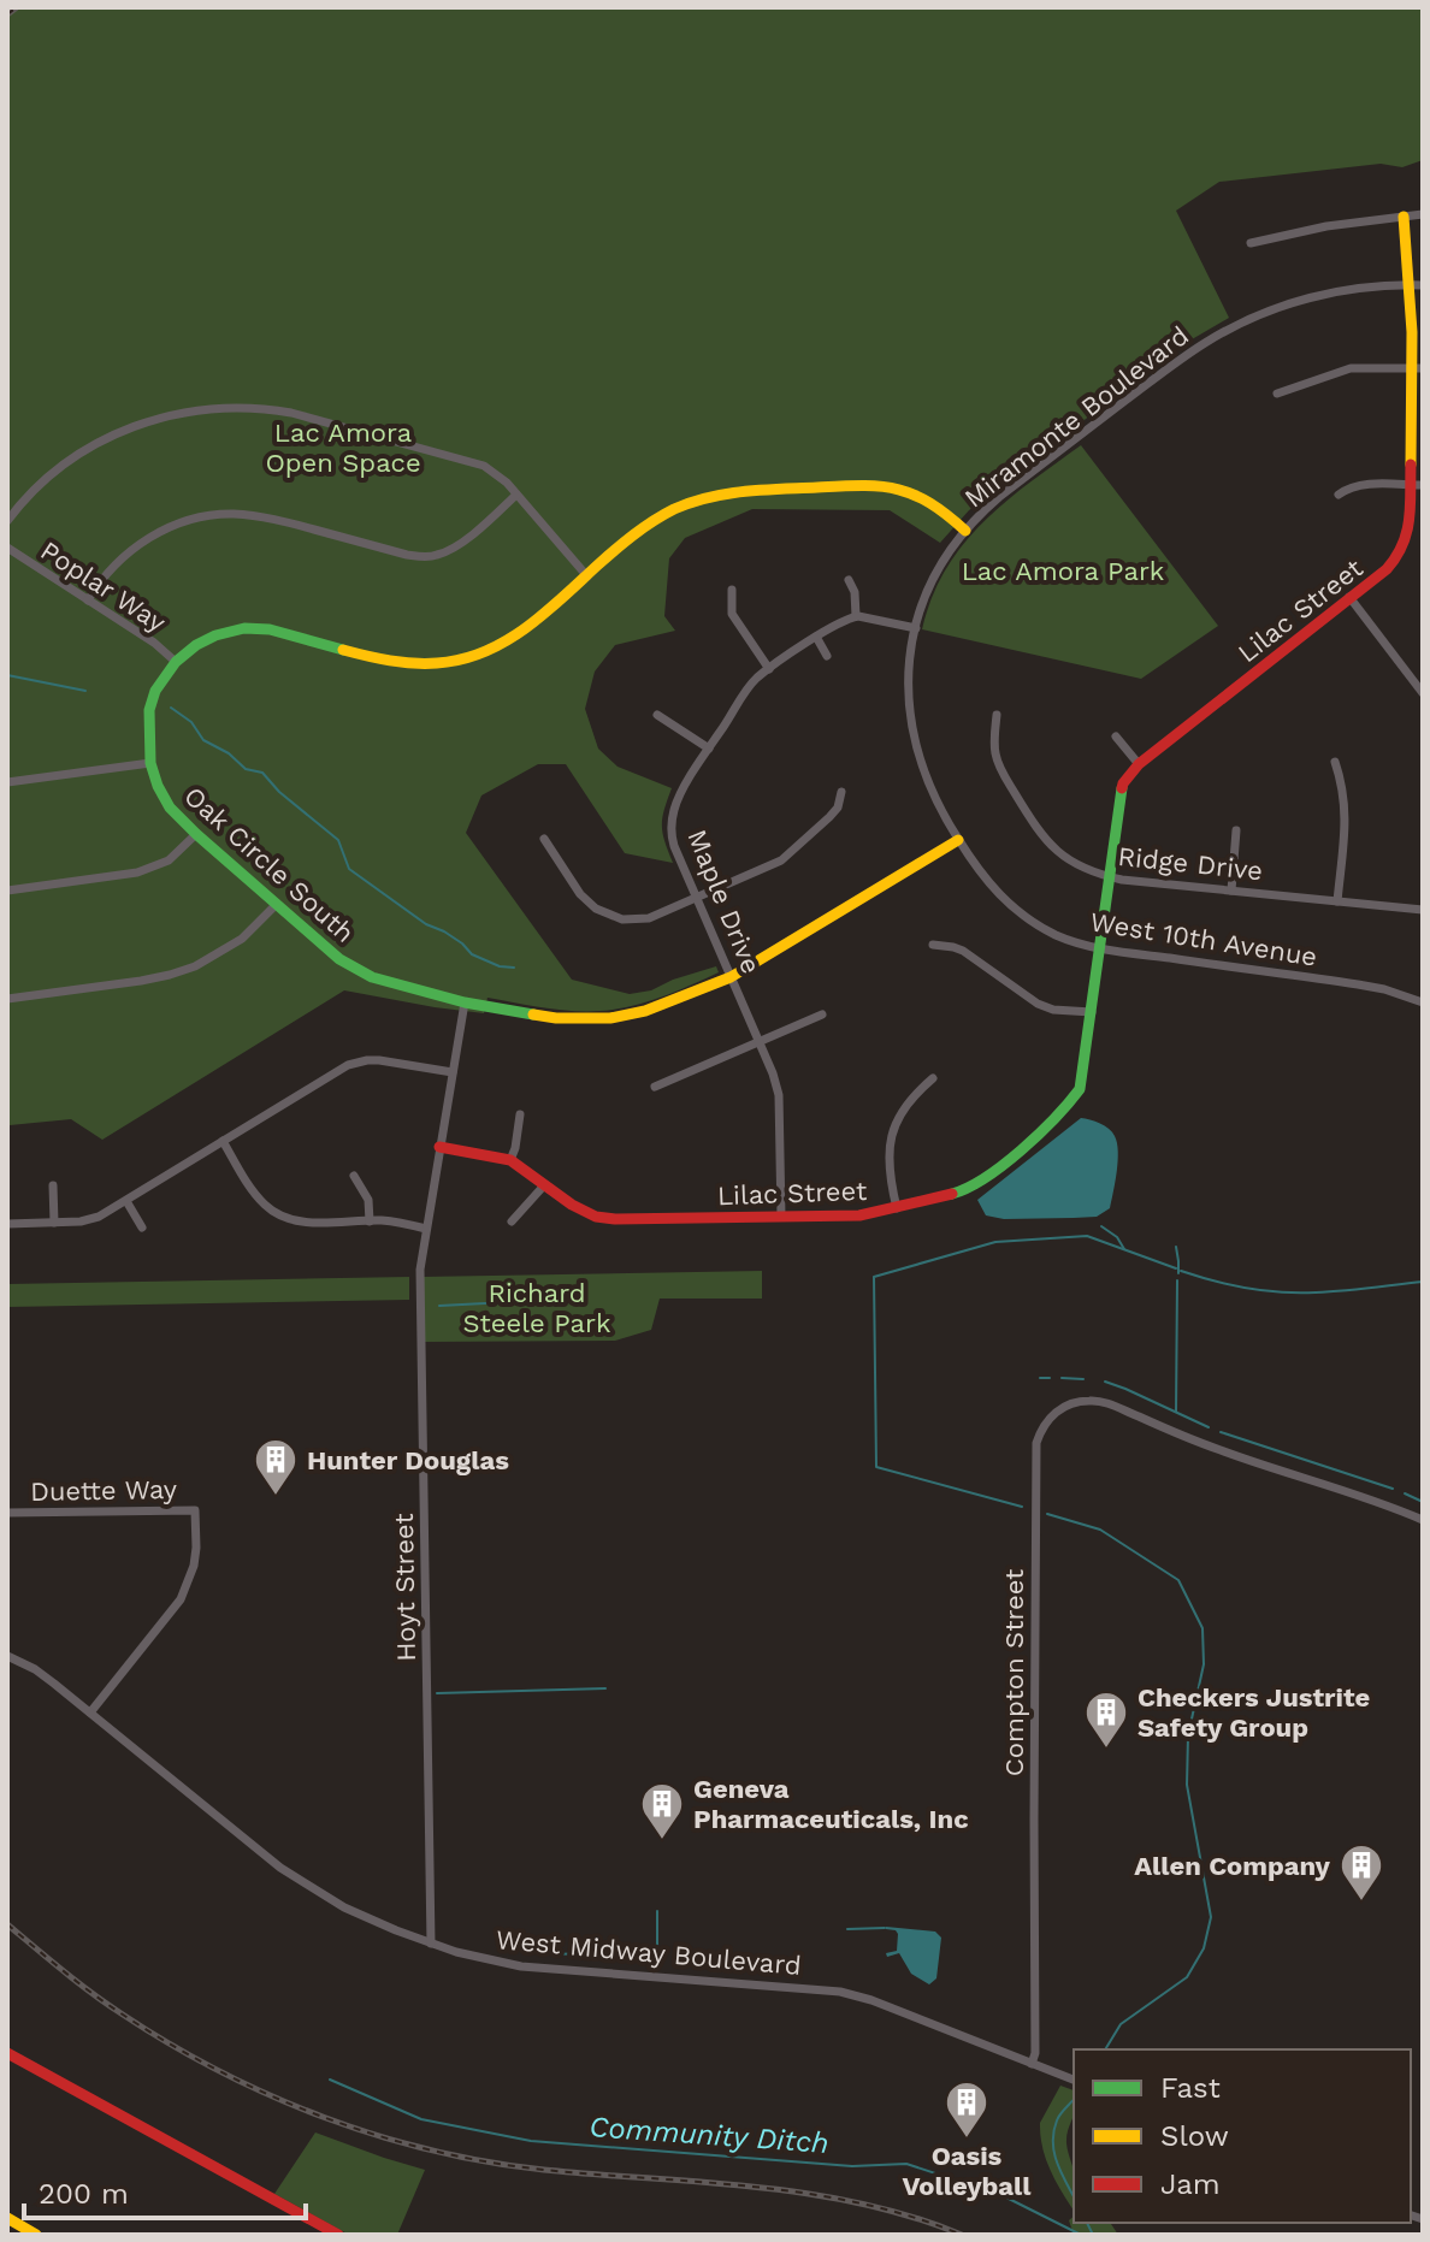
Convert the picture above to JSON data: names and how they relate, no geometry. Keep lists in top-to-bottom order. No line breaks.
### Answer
{"streets":{"main road":["Lilac Street","Oak Circle South"],"street":["Miramonte Boulevard","Poplar Way","Ridge Drive","Maple Drive","West 10th Avenue","Duette Way","Hoyt Street","Compton Street","West Midway Boulevard"]},"crossings":[["Miramonte Boulevard","Lilac Street"],["Miramonte Boulevard","Oak Circle South"],["Miramonte Boulevard","West 10th Avenue"],["Poplar Way","Oak Circle South"],["Lilac Street","Ridge Drive"],["Lilac Street","Maple Drive"],["Lilac Street","West 10th Avenue"],["Lilac Street","Hoyt Street"],["Oak Circle South","Maple Drive"],["Oak Circle South","West 10th Avenue"],["Oak Circle South","Hoyt Street"],["Duette Way","West Midway Boulevard"],["Hoyt Street","West Midway Boulevard"],["Compton Street","West Midway Boulevard"]],"water":["Community Ditch"],"parks":["Lac Amora Open Space","Lac Amora Park","Richard Steele Park"],"places":{"building":["Hunter Douglas","Checkers Justrite Safety Group","Geneva Pharmaceuticals, Inc","Allen Company","Oasis Volleyball"]},"legend":["Fast","Slow","Jam"],"scale_bar":"200 m"}
